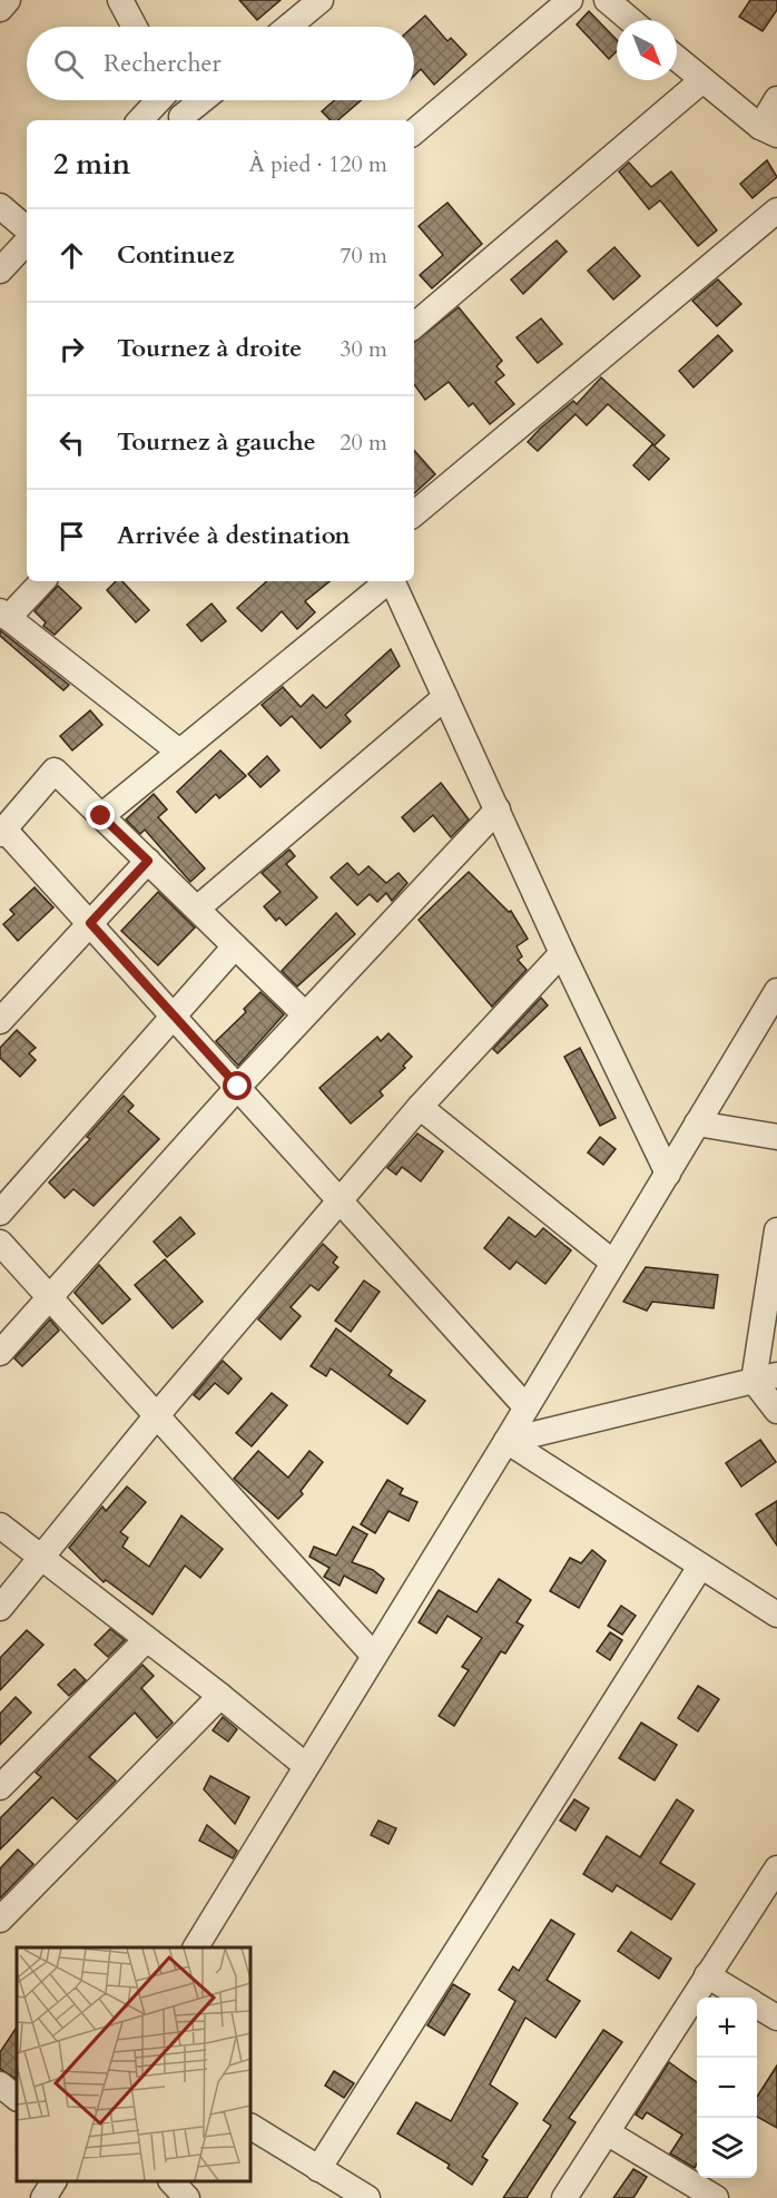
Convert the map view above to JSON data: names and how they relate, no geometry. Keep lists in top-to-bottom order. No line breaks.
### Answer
{"north":"bottom right","page":{"search":"Rechercher","heading":["2 min","À pied · 120 m"],"list":[["Continuez","70 m"],["Tournez à droite","30 m"],["Tournez à gauche","20 m"],"Arrivée à destination"],"map_buttons":["+","−"]}}
